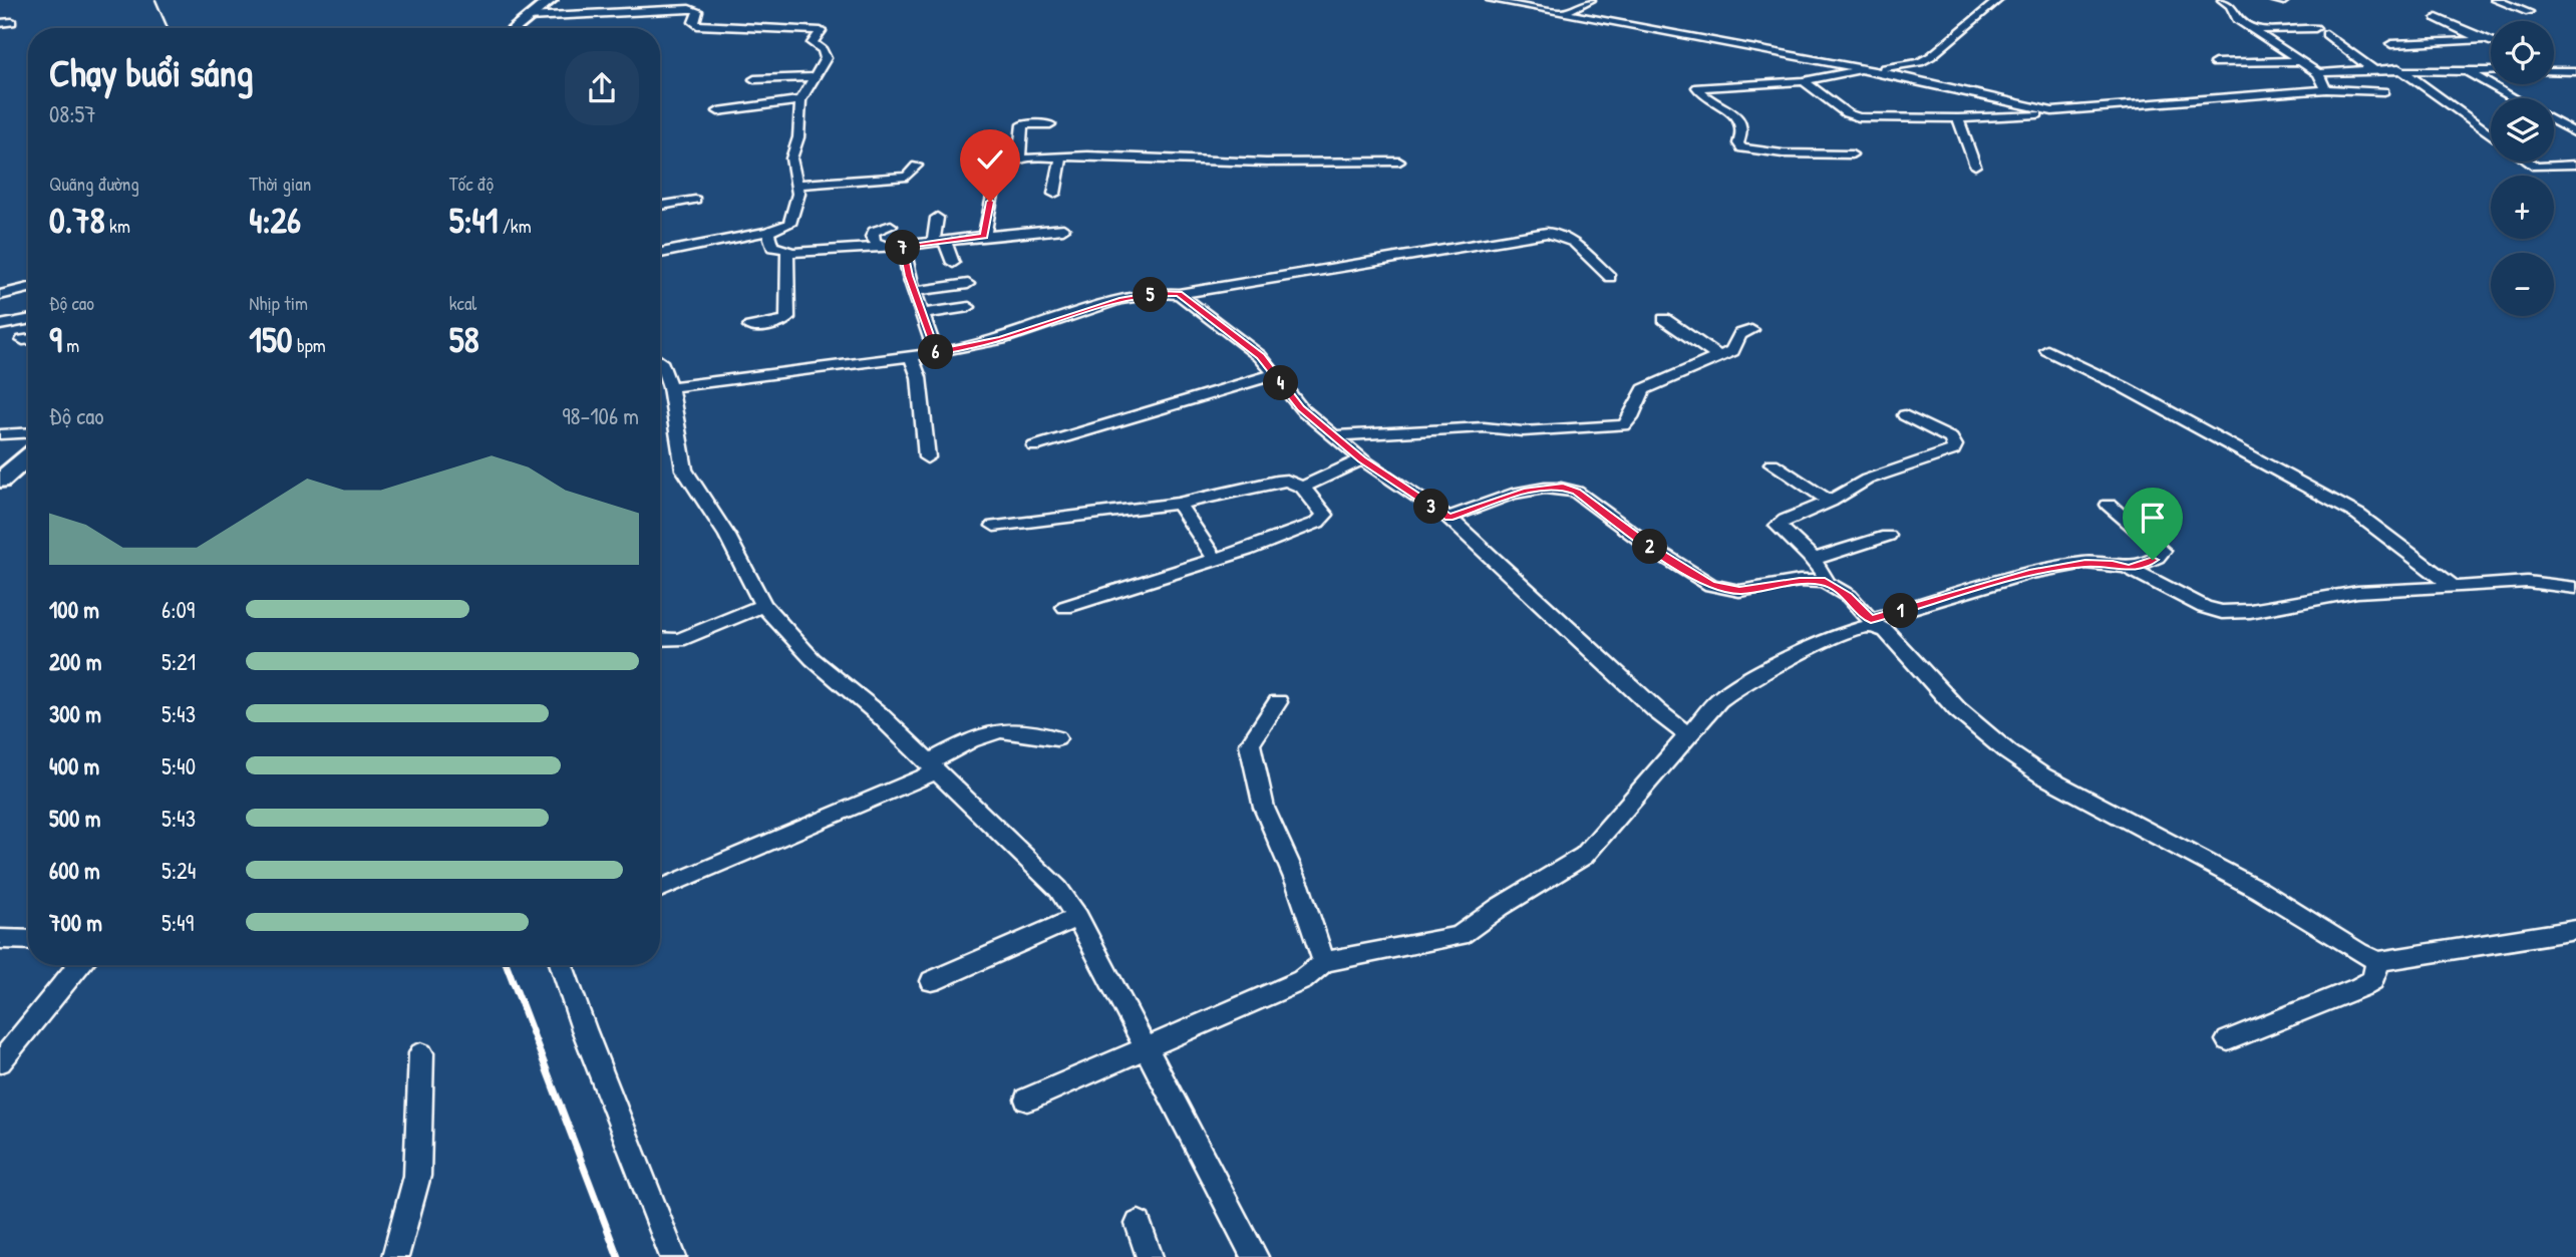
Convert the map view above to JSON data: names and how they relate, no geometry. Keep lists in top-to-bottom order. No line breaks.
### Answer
{"page":{"map_buttons":["+","−"],"heading":["Chạy buổi sáng","08:57"],"stats":[["Quãng đường","0.78 km"],["Thời gian","4:26"],["Tốc độ","5:41 /km"],["Độ cao","9 m"],["Nhịp tim","150 bpm"],["kcal","58"]],"pins":["7","5","6","4","3","2","1"],"chart":["Độ cao","98–106 m"],"list":[{"name":"100 m","note":"6:09"},{"name":"200 m","note":"5:21"},{"name":"300 m","note":"5:43"},{"name":"400 m","note":"5:40"},{"name":"500 m","note":"5:43"},{"name":"600 m","note":"5:24"},{"name":"700 m","note":"5:49"}]}}
